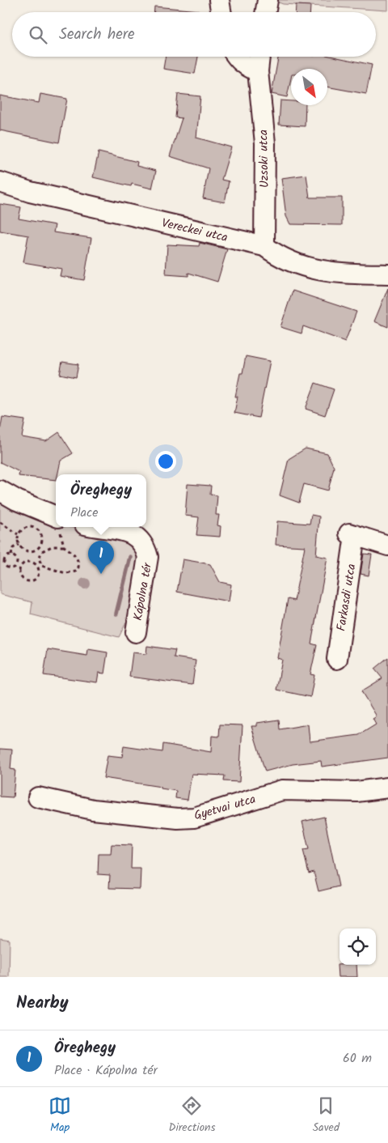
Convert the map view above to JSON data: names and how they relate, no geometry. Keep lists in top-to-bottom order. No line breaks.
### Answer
{"streets":{"street":["Uzsoki utca","Vereckei utca","Kápolna tér","Farkasdi utca","Gyetvai utca"]},"crossings":[["Uzsoki utca","Vereckei utca"]],"north":"bottom right","page":{"search":"Search here","popup":["Öreghegy","Place"],"pins":"1","heading":"Nearby","list":[{"mark":"1","name":"Öreghegy","note":"Place · Kápolna tér","value":"60 m"}],"nav":["Map","Directions","Saved"]}}
